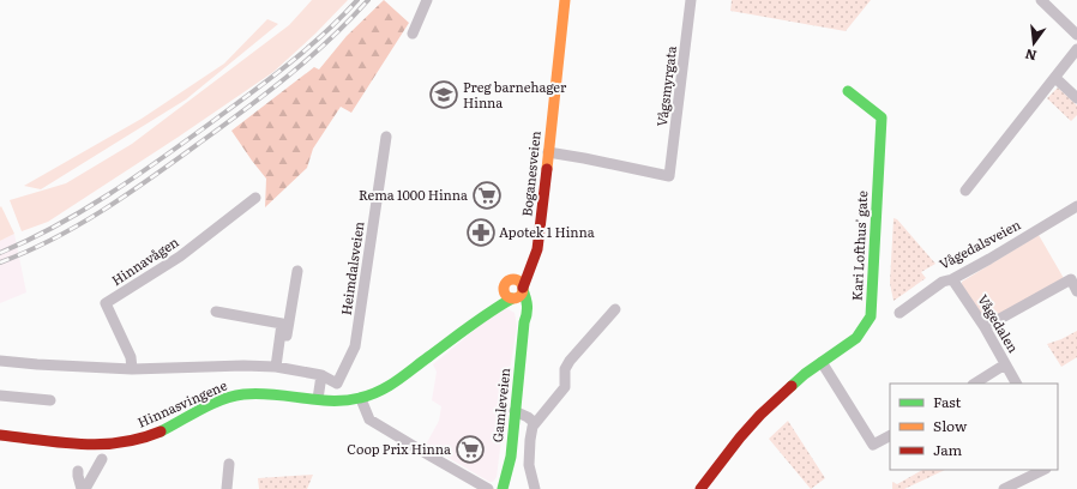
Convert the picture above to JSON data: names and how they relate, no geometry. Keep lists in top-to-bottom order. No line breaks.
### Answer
{"streets":{"main road":["Boganesveien","Kari Lofthus' gate","Hinnasvingene","Gamleveien"],"street":["Vågsmyrgata","Vågedalsveien","Hinnavågen","Heimdalsveien","Vågedalen"]},"crossings":[["Vågsmyrgata","Boganesveien"],["Boganesveien","Hinnasvingene"],["Boganesveien","Gamleveien"],["Vågedalsveien","Vågedalen"],["Hinnasvingene","Gamleveien"]],"places":{"school or university":["Preg barnehager Hinna"],"supermarket":["Rema 1000 Hinna","Coop Prix Hinna"],"pharmacy":["Apotek 1 Hinna"]},"legend":["Fast","Slow","Jam"],"north":"bottom"}
